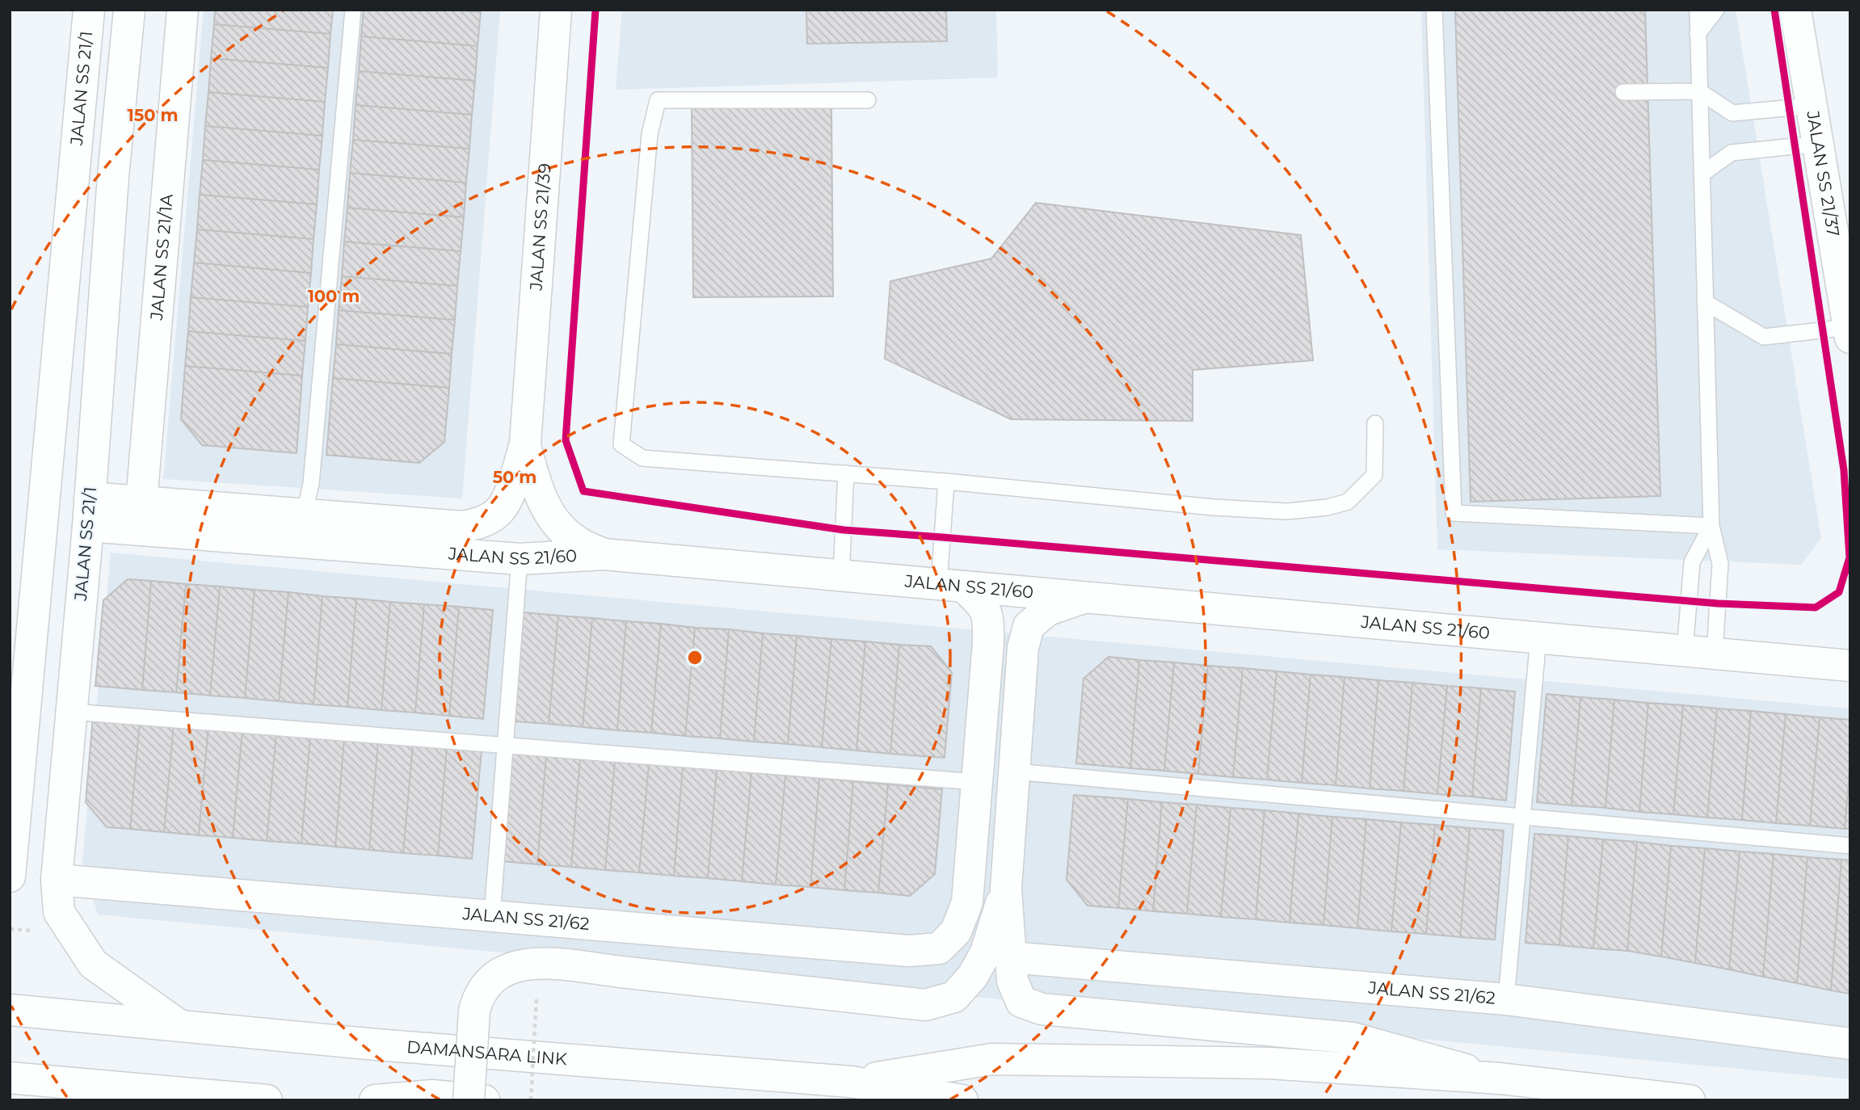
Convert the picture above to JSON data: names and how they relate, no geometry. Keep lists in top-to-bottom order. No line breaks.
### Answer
{"streets":{"main road":["JALAN SS 21/1","JALAN SS 21/37","JALAN SS 21/39","JALAN SS 21/1A","JALAN SS 21/60","JALAN SS 21/62","DAMANSARA LINK"]},"crossings":[["JALAN SS 21/1","JALAN SS 21/60"],["JALAN SS 21/1","JALAN SS 21/62"],["JALAN SS 21/1","DAMANSARA LINK"],["JALAN SS 21/39","JALAN SS 21/60"],["JALAN SS 21/1A","JALAN SS 21/60"],["JALAN SS 21/60","JALAN SS 21/62"]],"rings":["150 m","100 m","50 m"]}
